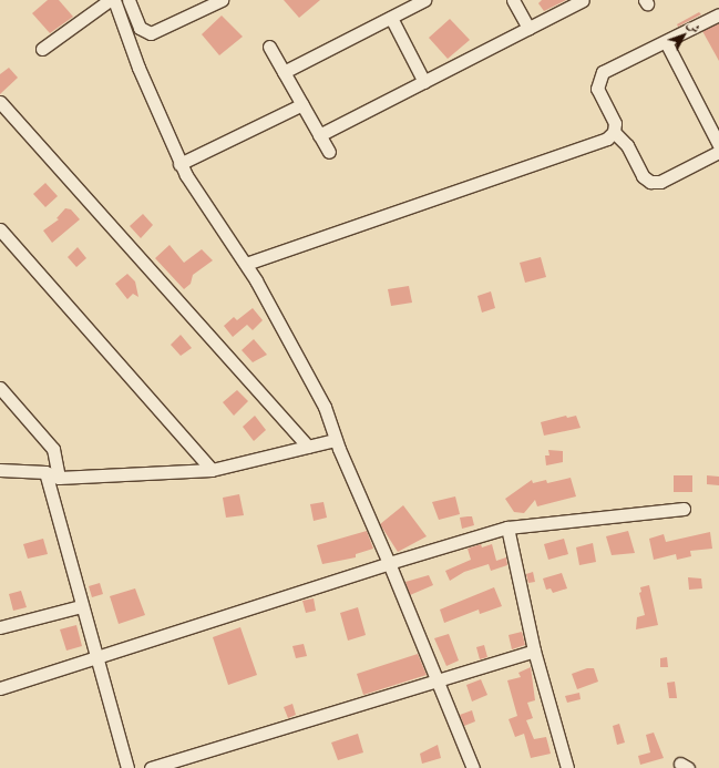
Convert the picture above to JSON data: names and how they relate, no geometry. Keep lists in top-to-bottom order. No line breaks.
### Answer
{"north":"top right"}
